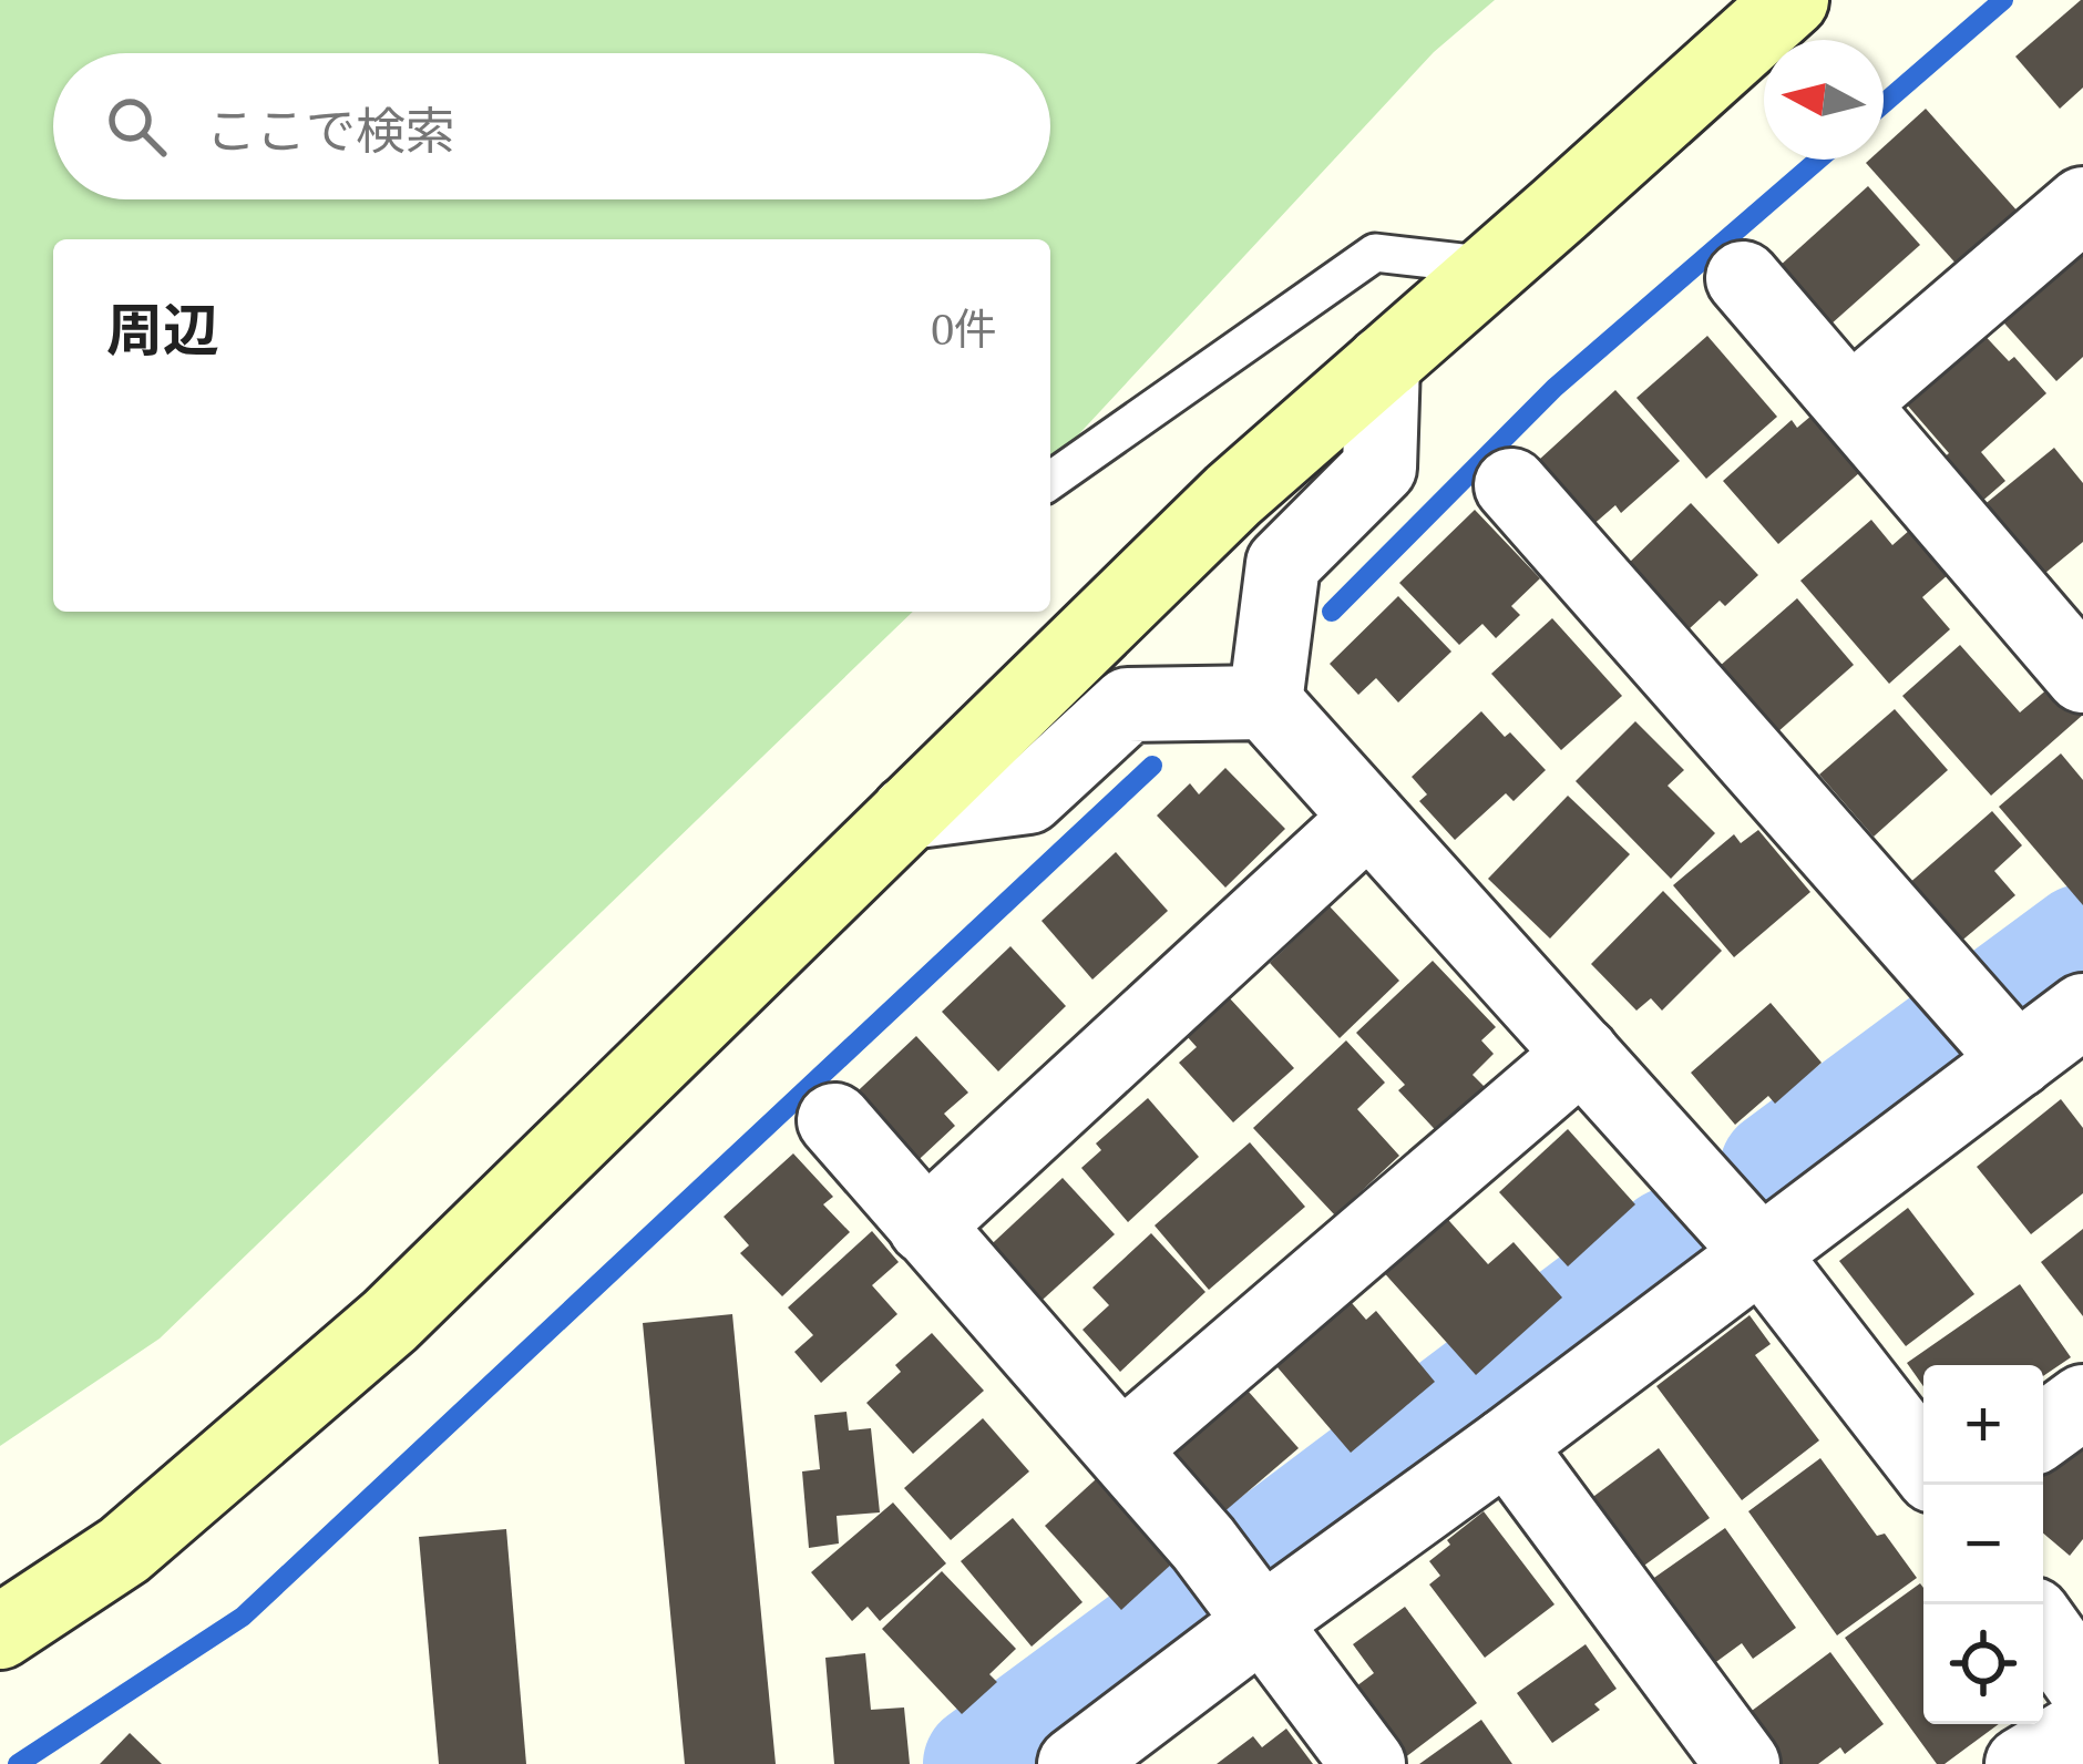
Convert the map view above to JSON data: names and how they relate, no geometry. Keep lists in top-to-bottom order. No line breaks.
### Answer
{"north":"left","page":{"search":"ここで検索","heading":["周辺","0件"],"map_buttons":["+","−"]}}
